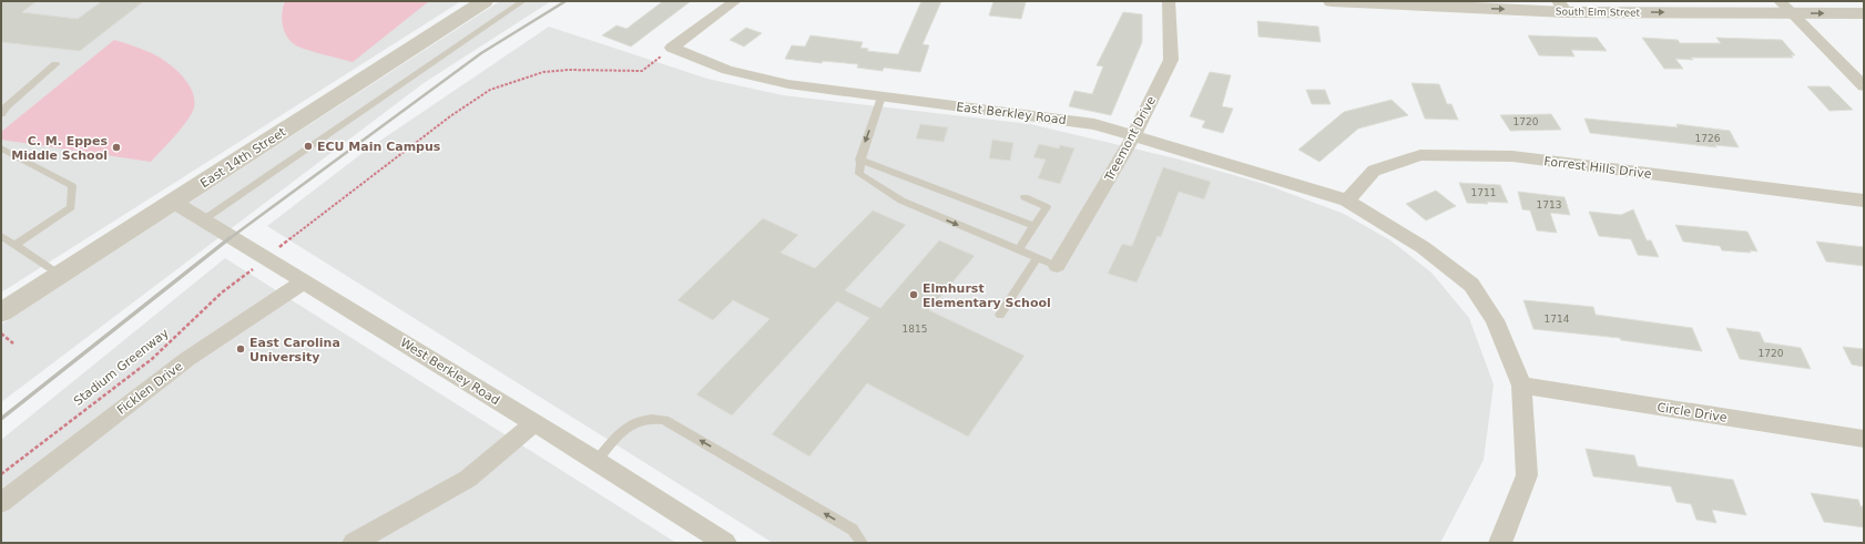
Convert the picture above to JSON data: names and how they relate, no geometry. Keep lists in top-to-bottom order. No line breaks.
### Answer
{"streets":{"street":["South Elm Street","East Berkley Road","Treemont Drive","East 14th Street","Forrest Hills Drive","West Berkley Road","Ficklen Drive","Circle Drive"],"path":["Stadium Greenway"]},"crossings":[["East Berkley Road","Treemont Drive"],["East Berkley Road","Forrest Hills Drive"],["East 14th Street","West Berkley Road"],["West Berkley Road","Ficklen Drive"]],"one_way":["South Elm Street"],"places":["ECU Main Campus","C. M. Eppes Middle School","Elmhurst Elementary School","East Carolina University"],"house_numbers":["1720","1726","1711","1713","1714","1815","1720"]}
